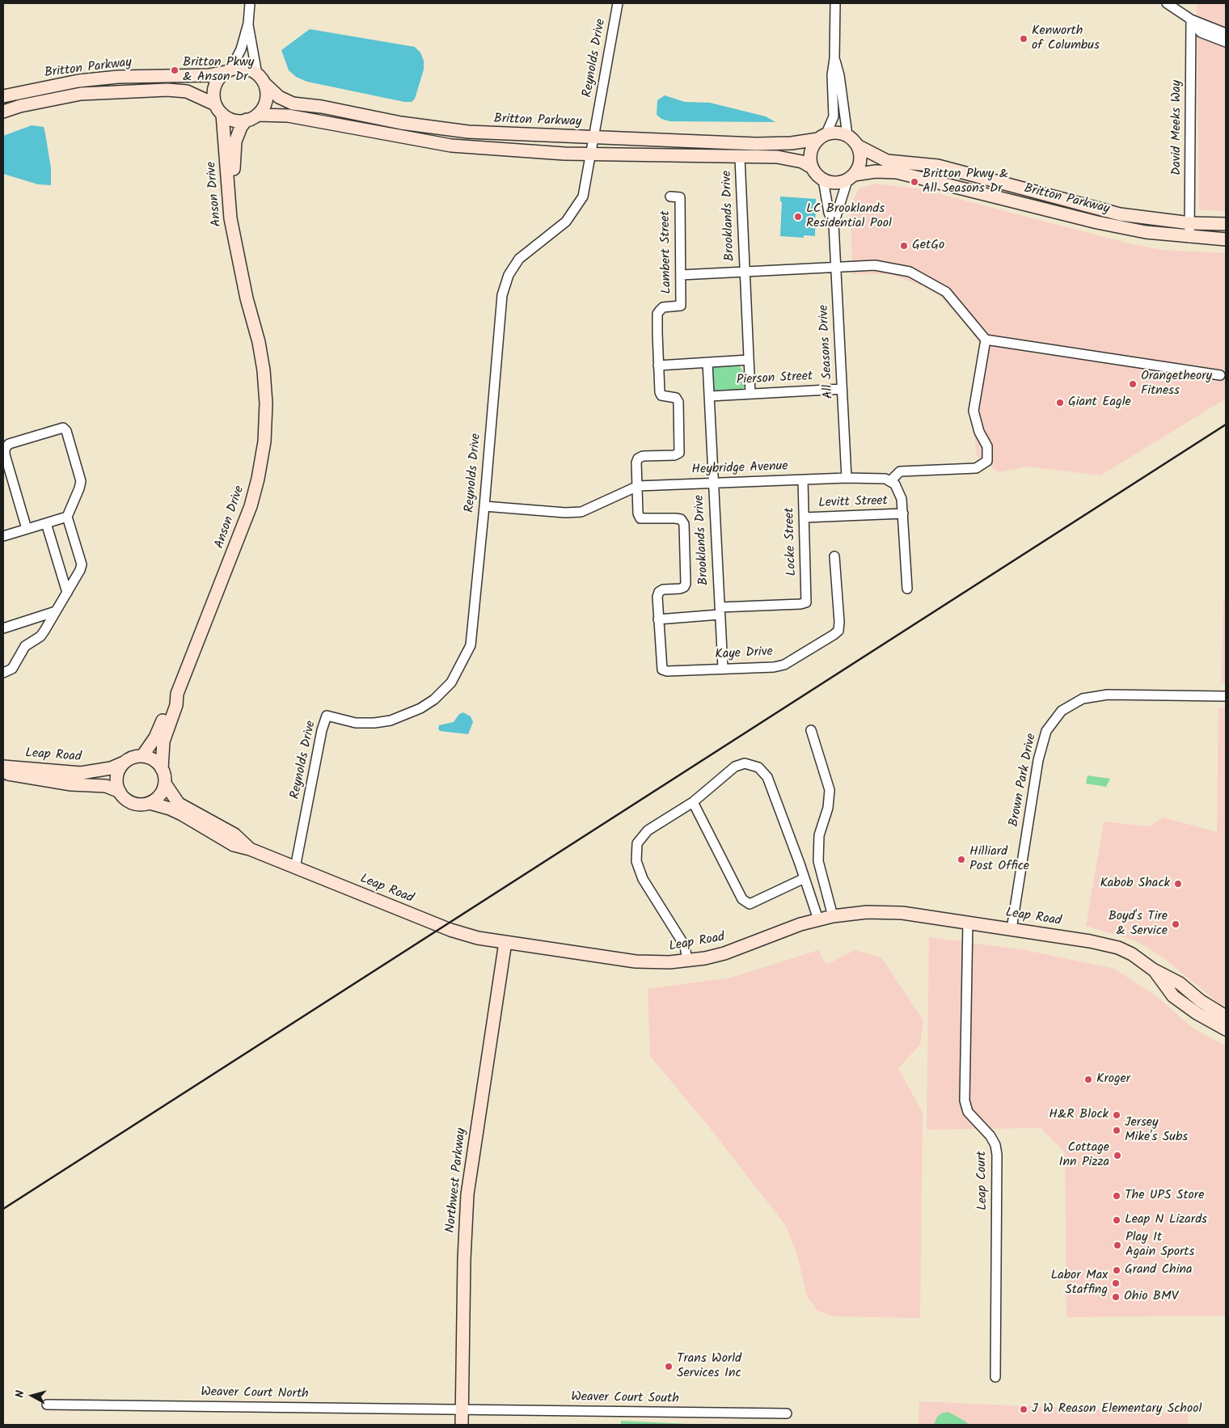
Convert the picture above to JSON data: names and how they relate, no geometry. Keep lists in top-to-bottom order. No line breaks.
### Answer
{"streets":{"street":["Reynolds Drive","Britton Parkway","David Meeks Way","Anson Drive","Brooklands Drive","Lambert Street","All Seasons Drive","Pierson Street","Heybridge Avenue","Levitt Street","Locke Street","Kaye Drive","Leap Road","Brown Park Drive","Northwest Parkway","Leap Court","Weaver Court North","Weaver Court South"]},"crossings":[["Reynolds Drive","Britton Parkway"],["Reynolds Drive","Heybridge Avenue"],["Reynolds Drive","Leap Road"],["Britton Parkway","David Meeks Way"],["Britton Parkway","Anson Drive"],["Britton Parkway","All Seasons Drive"],["Anson Drive","Leap Road"],["Brooklands Drive","Pierson Street"],["Brooklands Drive","Heybridge Avenue"],["Brooklands Drive","Locke Street"],["Brooklands Drive","Kaye Drive"],["Lambert Street","Pierson Street"],["Lambert Street","Heybridge Avenue"],["Lambert Street","Kaye Drive"],["All Seasons Drive","Pierson Street"],["All Seasons Drive","Heybridge Avenue"],["Heybridge Avenue","Locke Street"],["Levitt Street","Locke Street"],["Leap Road","Brown Park Drive"],["Leap Road","Northwest Parkway"],["Leap Road","Leap Court"],["Northwest Parkway","Weaver Court North"],["Northwest Parkway","Weaver Court South"],["Weaver Court North","Weaver Court South"]],"places":["Kenworth of Columbus","Britton Pkwy & Anson Dr","Britton Pkwy & All Seasons Dr","LC Brooklands Residential Pool","GetGo","Orangetheory Fitness","Giant Eagle","Hilliard Post Office","Kabob Shack","Boyd's Tire & Service","Kroger","H&R Block","Jersey Mike's Subs","Cottage Inn Pizza","The UPS Store","Leap N Lizards","Play It Again Sports","Grand China","Labor Max Staffing","Ohio BMV","Trans World Services Inc","J W Reason Elementary School"],"north":"left"}
